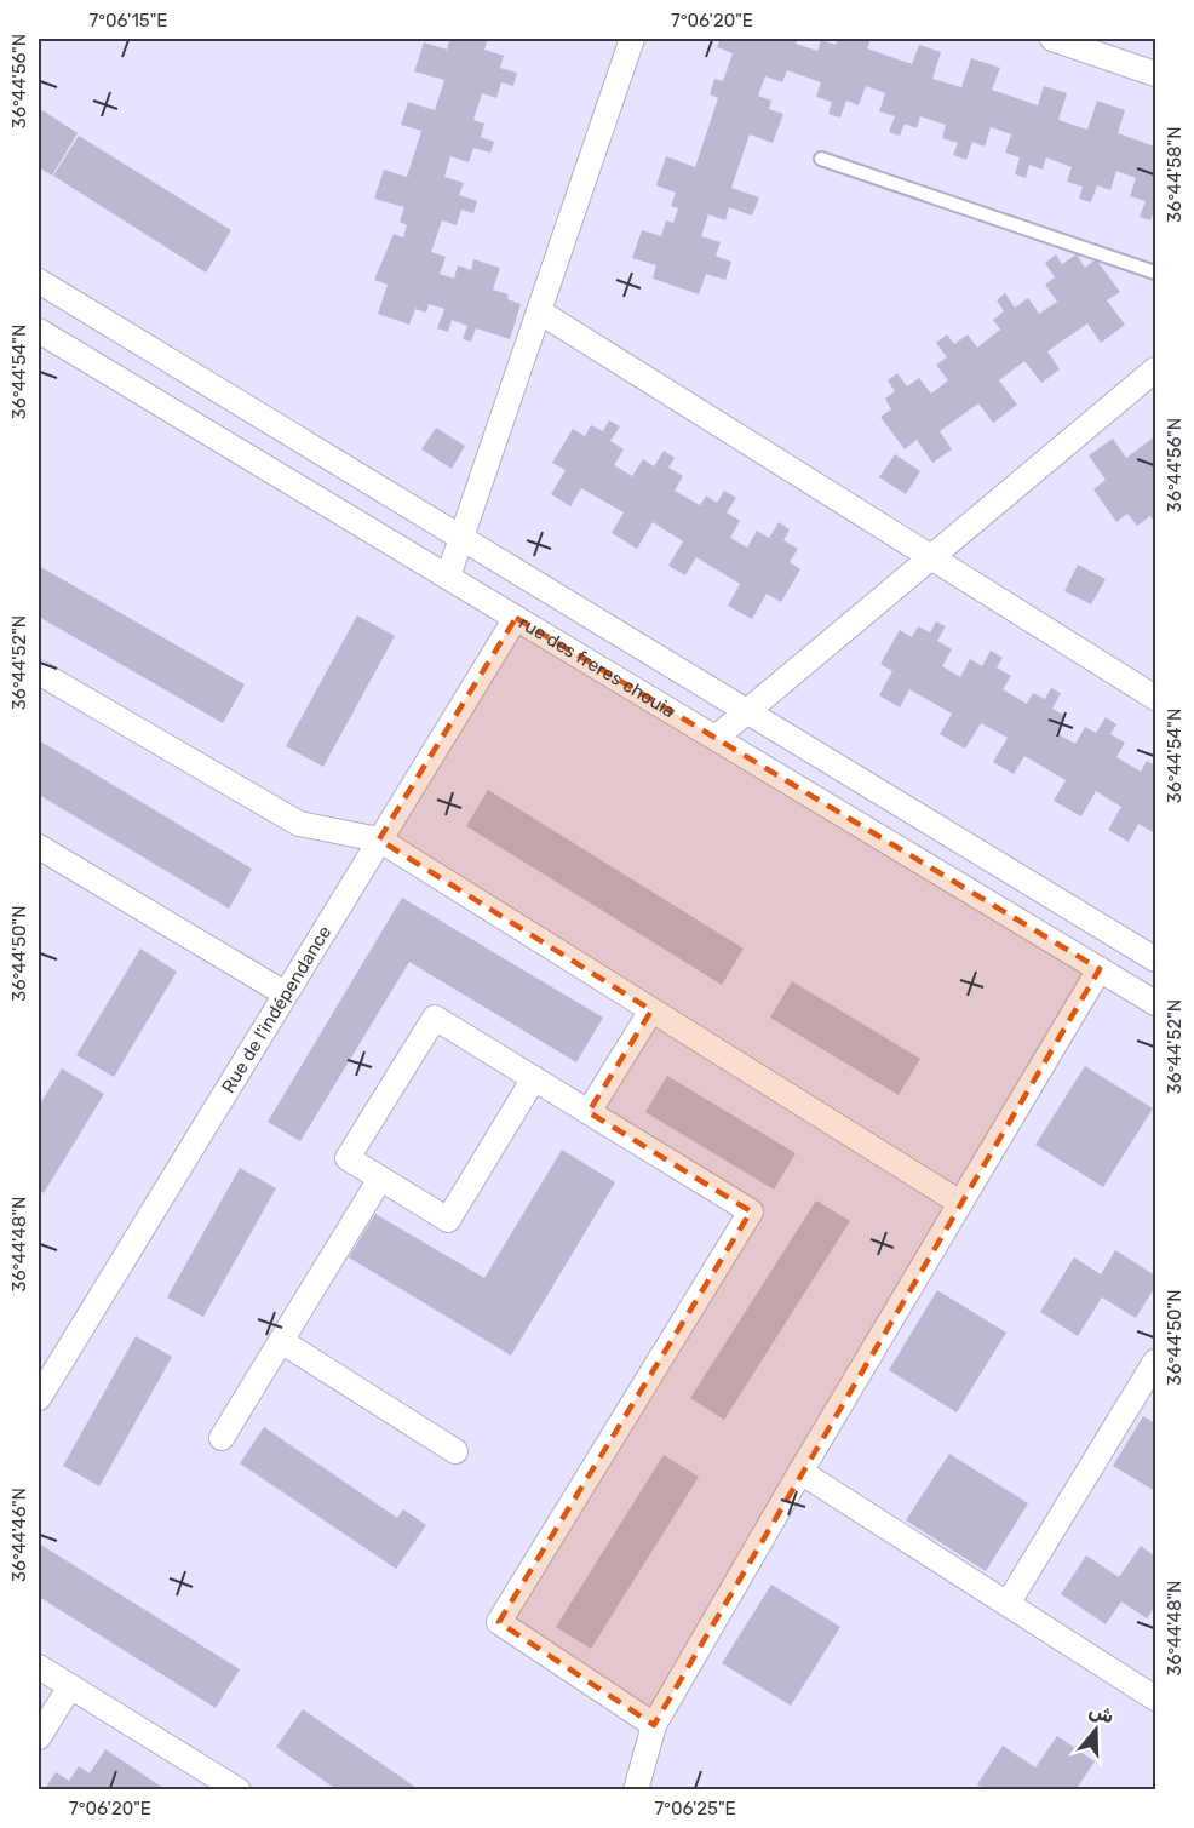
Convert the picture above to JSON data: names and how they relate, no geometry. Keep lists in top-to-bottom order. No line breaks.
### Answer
{"streets":{"street":["rue des freres chouia","Rue de l'indépendance"]},"crossings":[["rue des freres chouia","Rue de l'indépendance"]],"north":"top","coordinates":["7°06'15\"E","7°06'20\"E","36°44'56\"N","36°44'58\"N","36°44'54\"N","36°44'52\"N","36°44'50\"N","36°44'48\"N","36°44'46\"N","7°06'25\"E"]}
